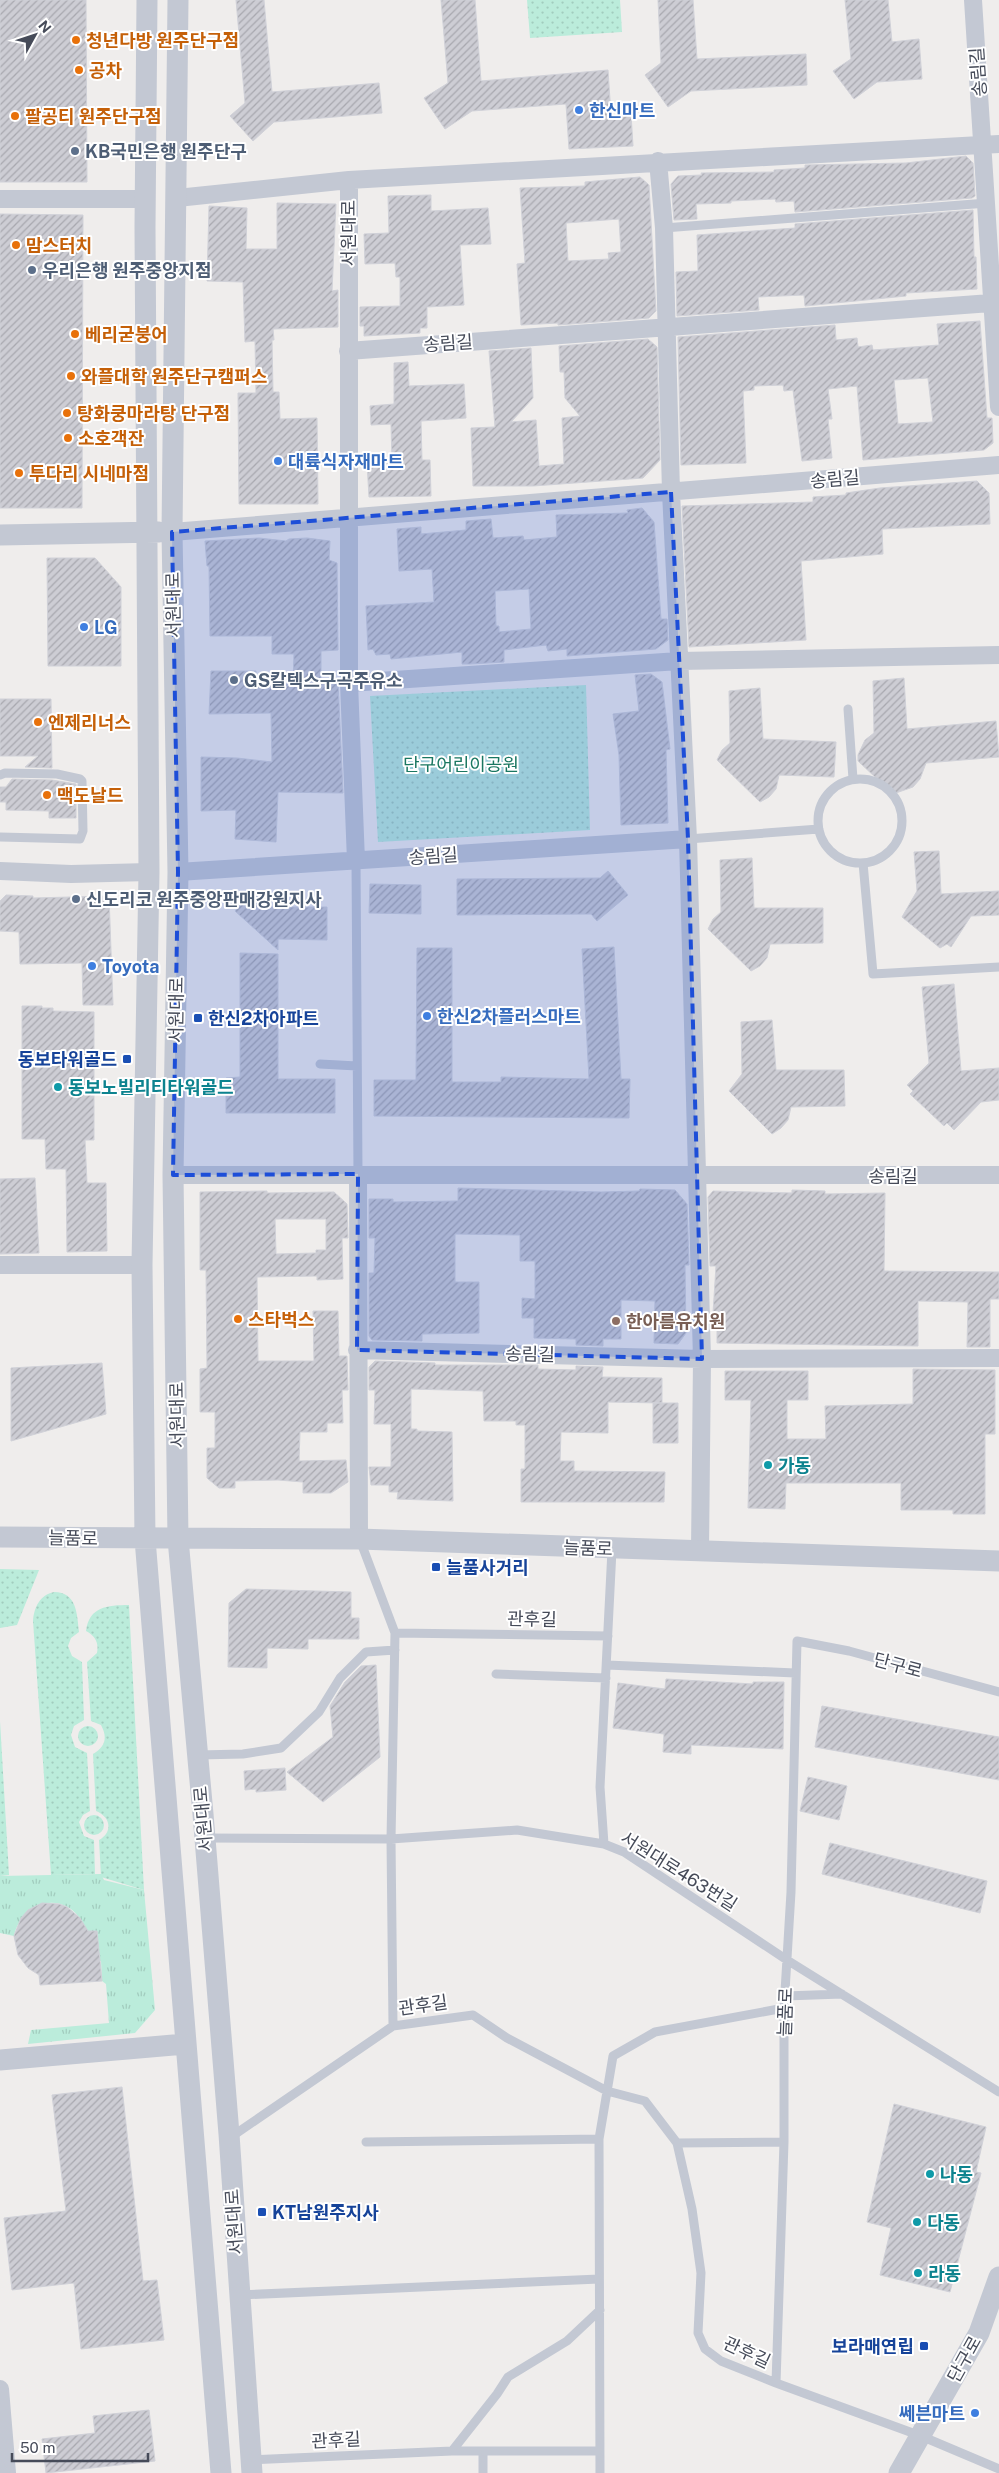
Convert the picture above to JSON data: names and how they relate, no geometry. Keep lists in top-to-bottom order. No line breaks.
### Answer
{"streets":{"street":["송림길","서원대로","늘품로","단구로"],"lane":["관후길","서원대로463번길"]},"crossings":[["송림길","서원대로"],["서원대로","늘품로"],["서원대로","관후길"],["서원대로","서원대로463번길"],["늘품로","관후길"],["늘품로","단구로"],["늘품로","서원대로463번길"]],"parks":["단구어린이공원"],"places":{"other":["청년다방 원주단구점","공차","한신마트","팔공티 원주단구점","KB국민은행 원주단구","맘스터치","우리은행 원주중앙지점","베리굳붕어","와플대학 원주단구캠퍼스","탕화쿵마라탕 단구점","소호객잔","대륙식자재마트","투다리 시네마점","LG","GS칼텍스구곡주유소","엔제리너스","맥도날드","신도리코 원주중앙판매강원지사","Toyota","한신2차플러스마트","동보노빌리티타워골드","스타벅스","한아름유치원","가동","나동","다동","라동","쎄븐마트"],"transit":["한신2차아파트","동보타워골드","늘품사거리","KT남원주지사","보라매연립"]},"scale_bar":"50 m","north":"top right"}
